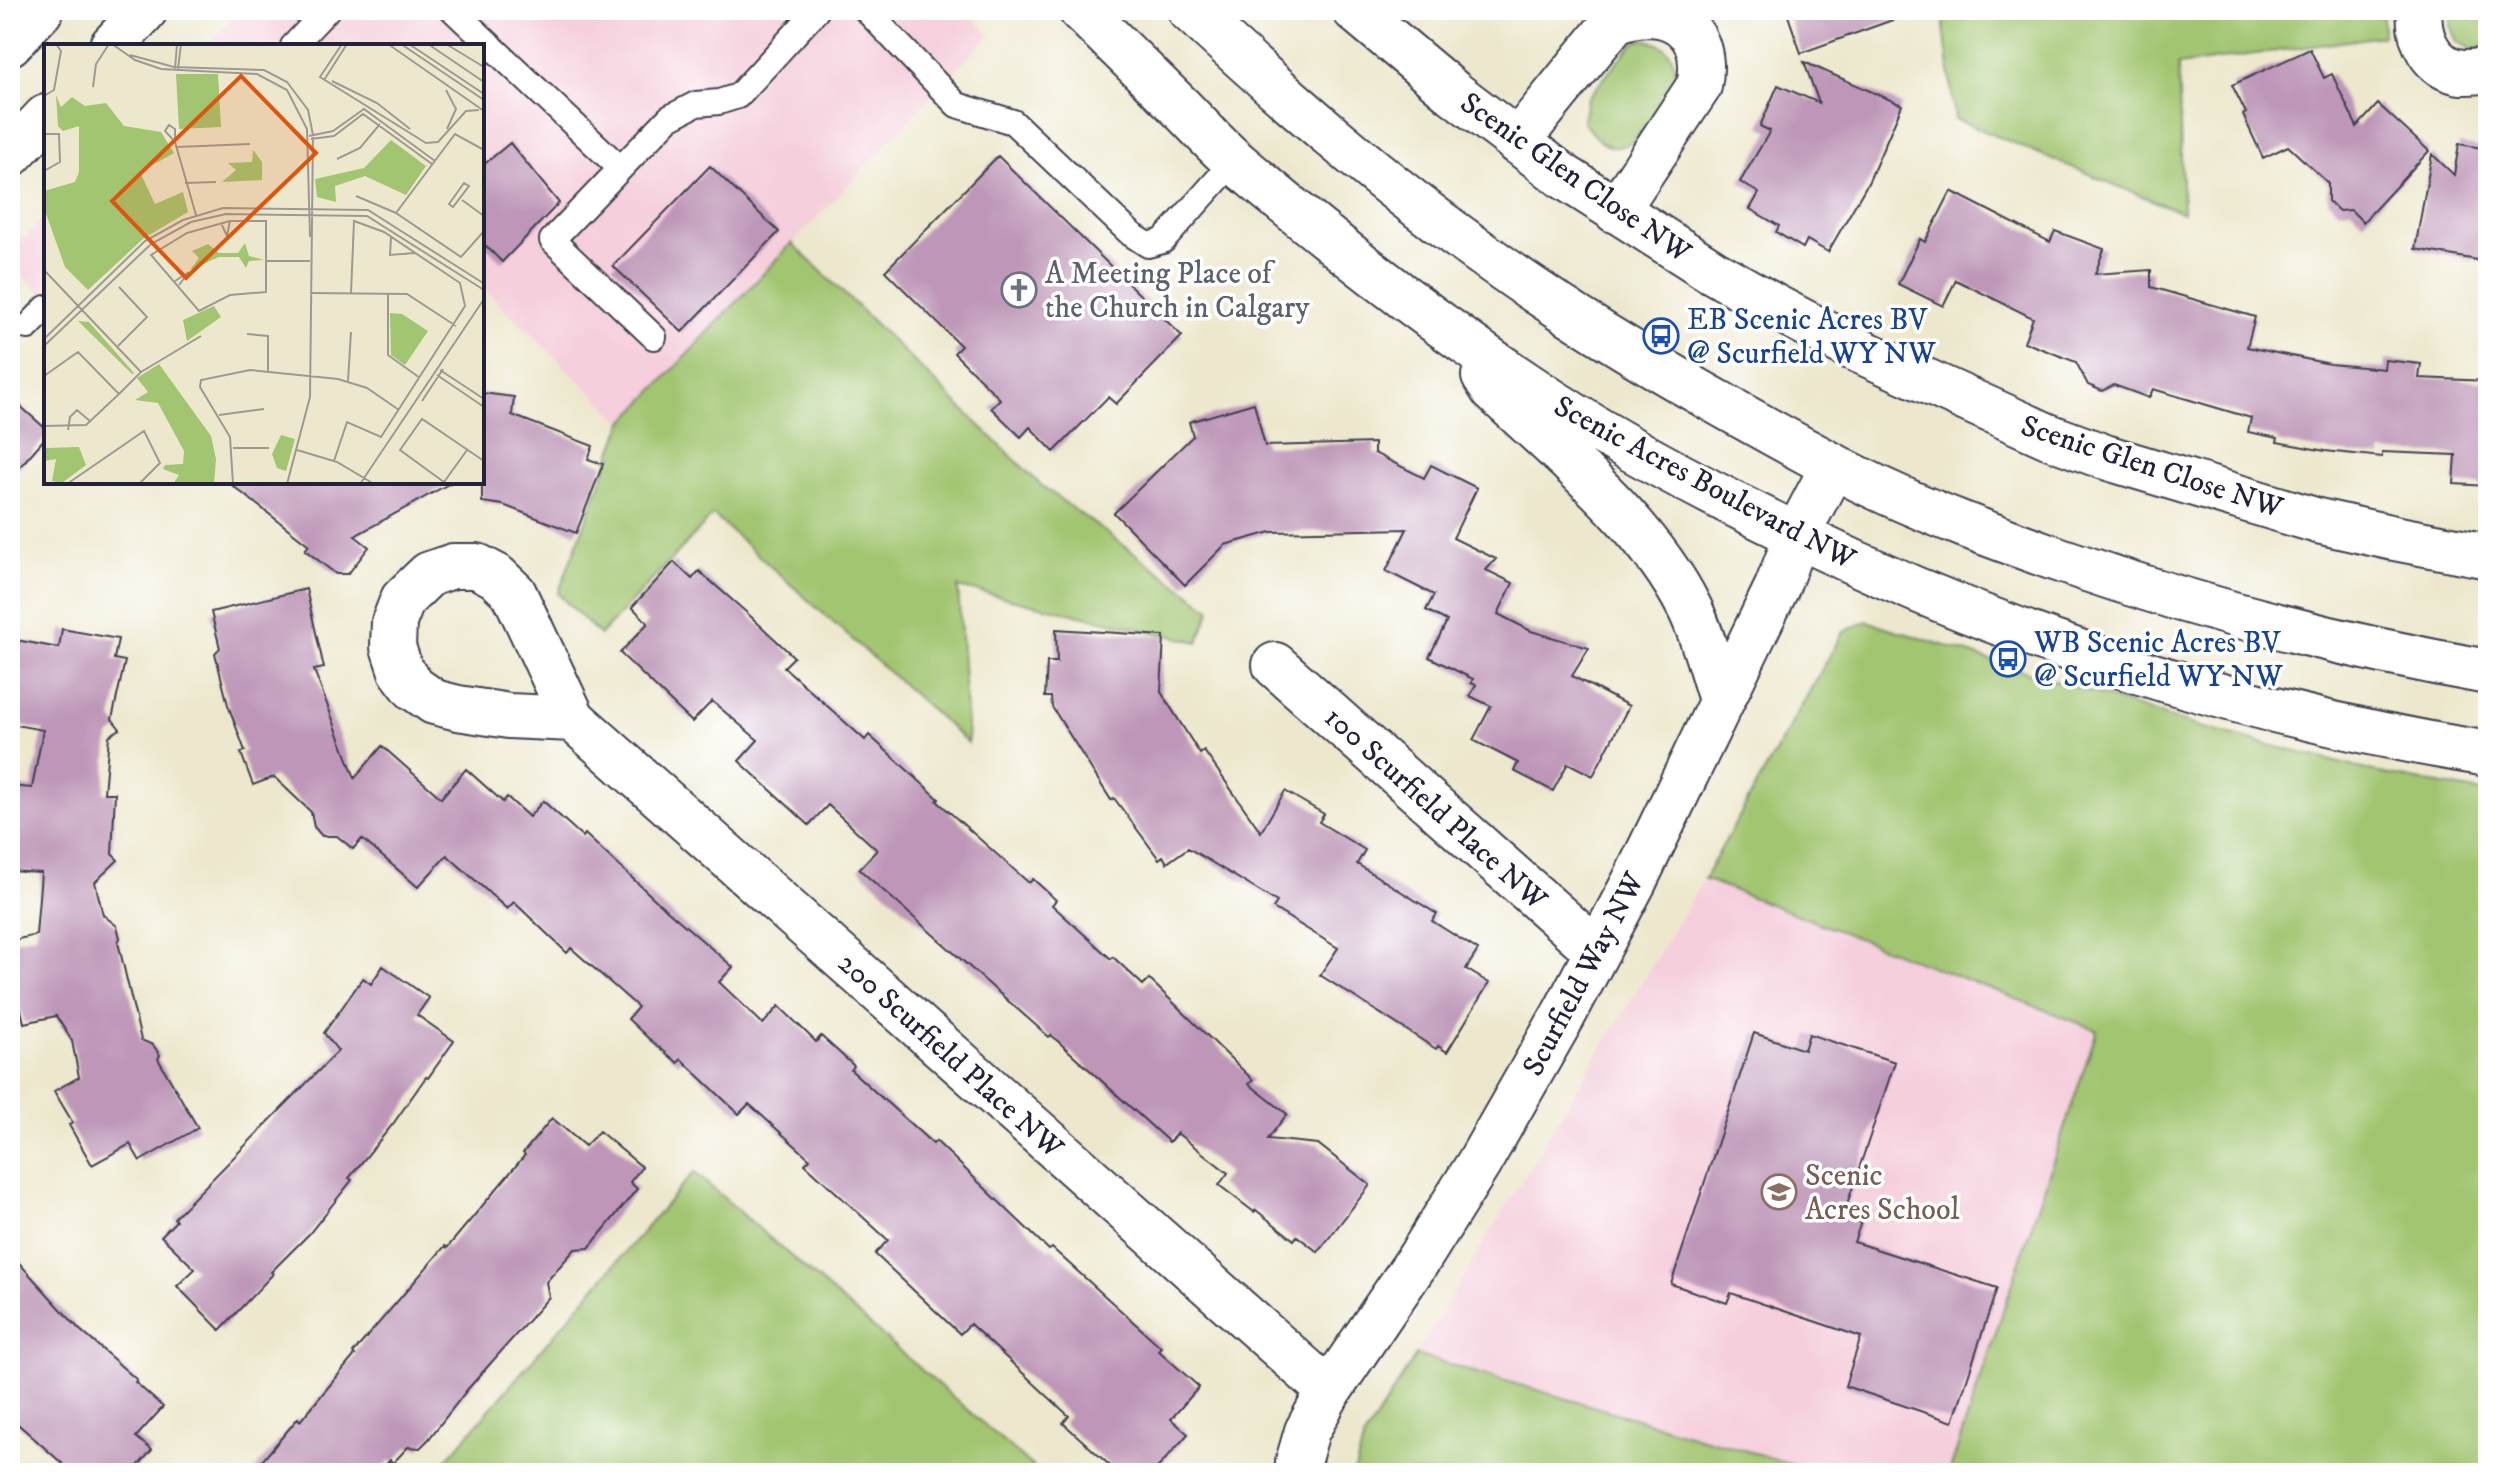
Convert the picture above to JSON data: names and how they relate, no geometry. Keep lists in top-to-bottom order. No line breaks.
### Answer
{"streets":{"street":["Scenic Glen Close NW","Scenic Acres Boulevard NW","100 Scurfield Place NW","Scurfield Way NW","200 Scurfield Place NW"]},"crossings":[["Scenic Acres Boulevard NW","Scurfield Way NW"],["100 Scurfield Place NW","Scurfield Way NW"],["Scurfield Way NW","200 Scurfield Place NW"]],"places":{"church":["A Meeting Place of the Church in Calgary"],"bus stop":["EB Scenic Acres BV @ Scurfield WY NW","WB Scenic Acres BV @ Scurfield WY NW"],"school or university":["Scenic Acres School"]}}
